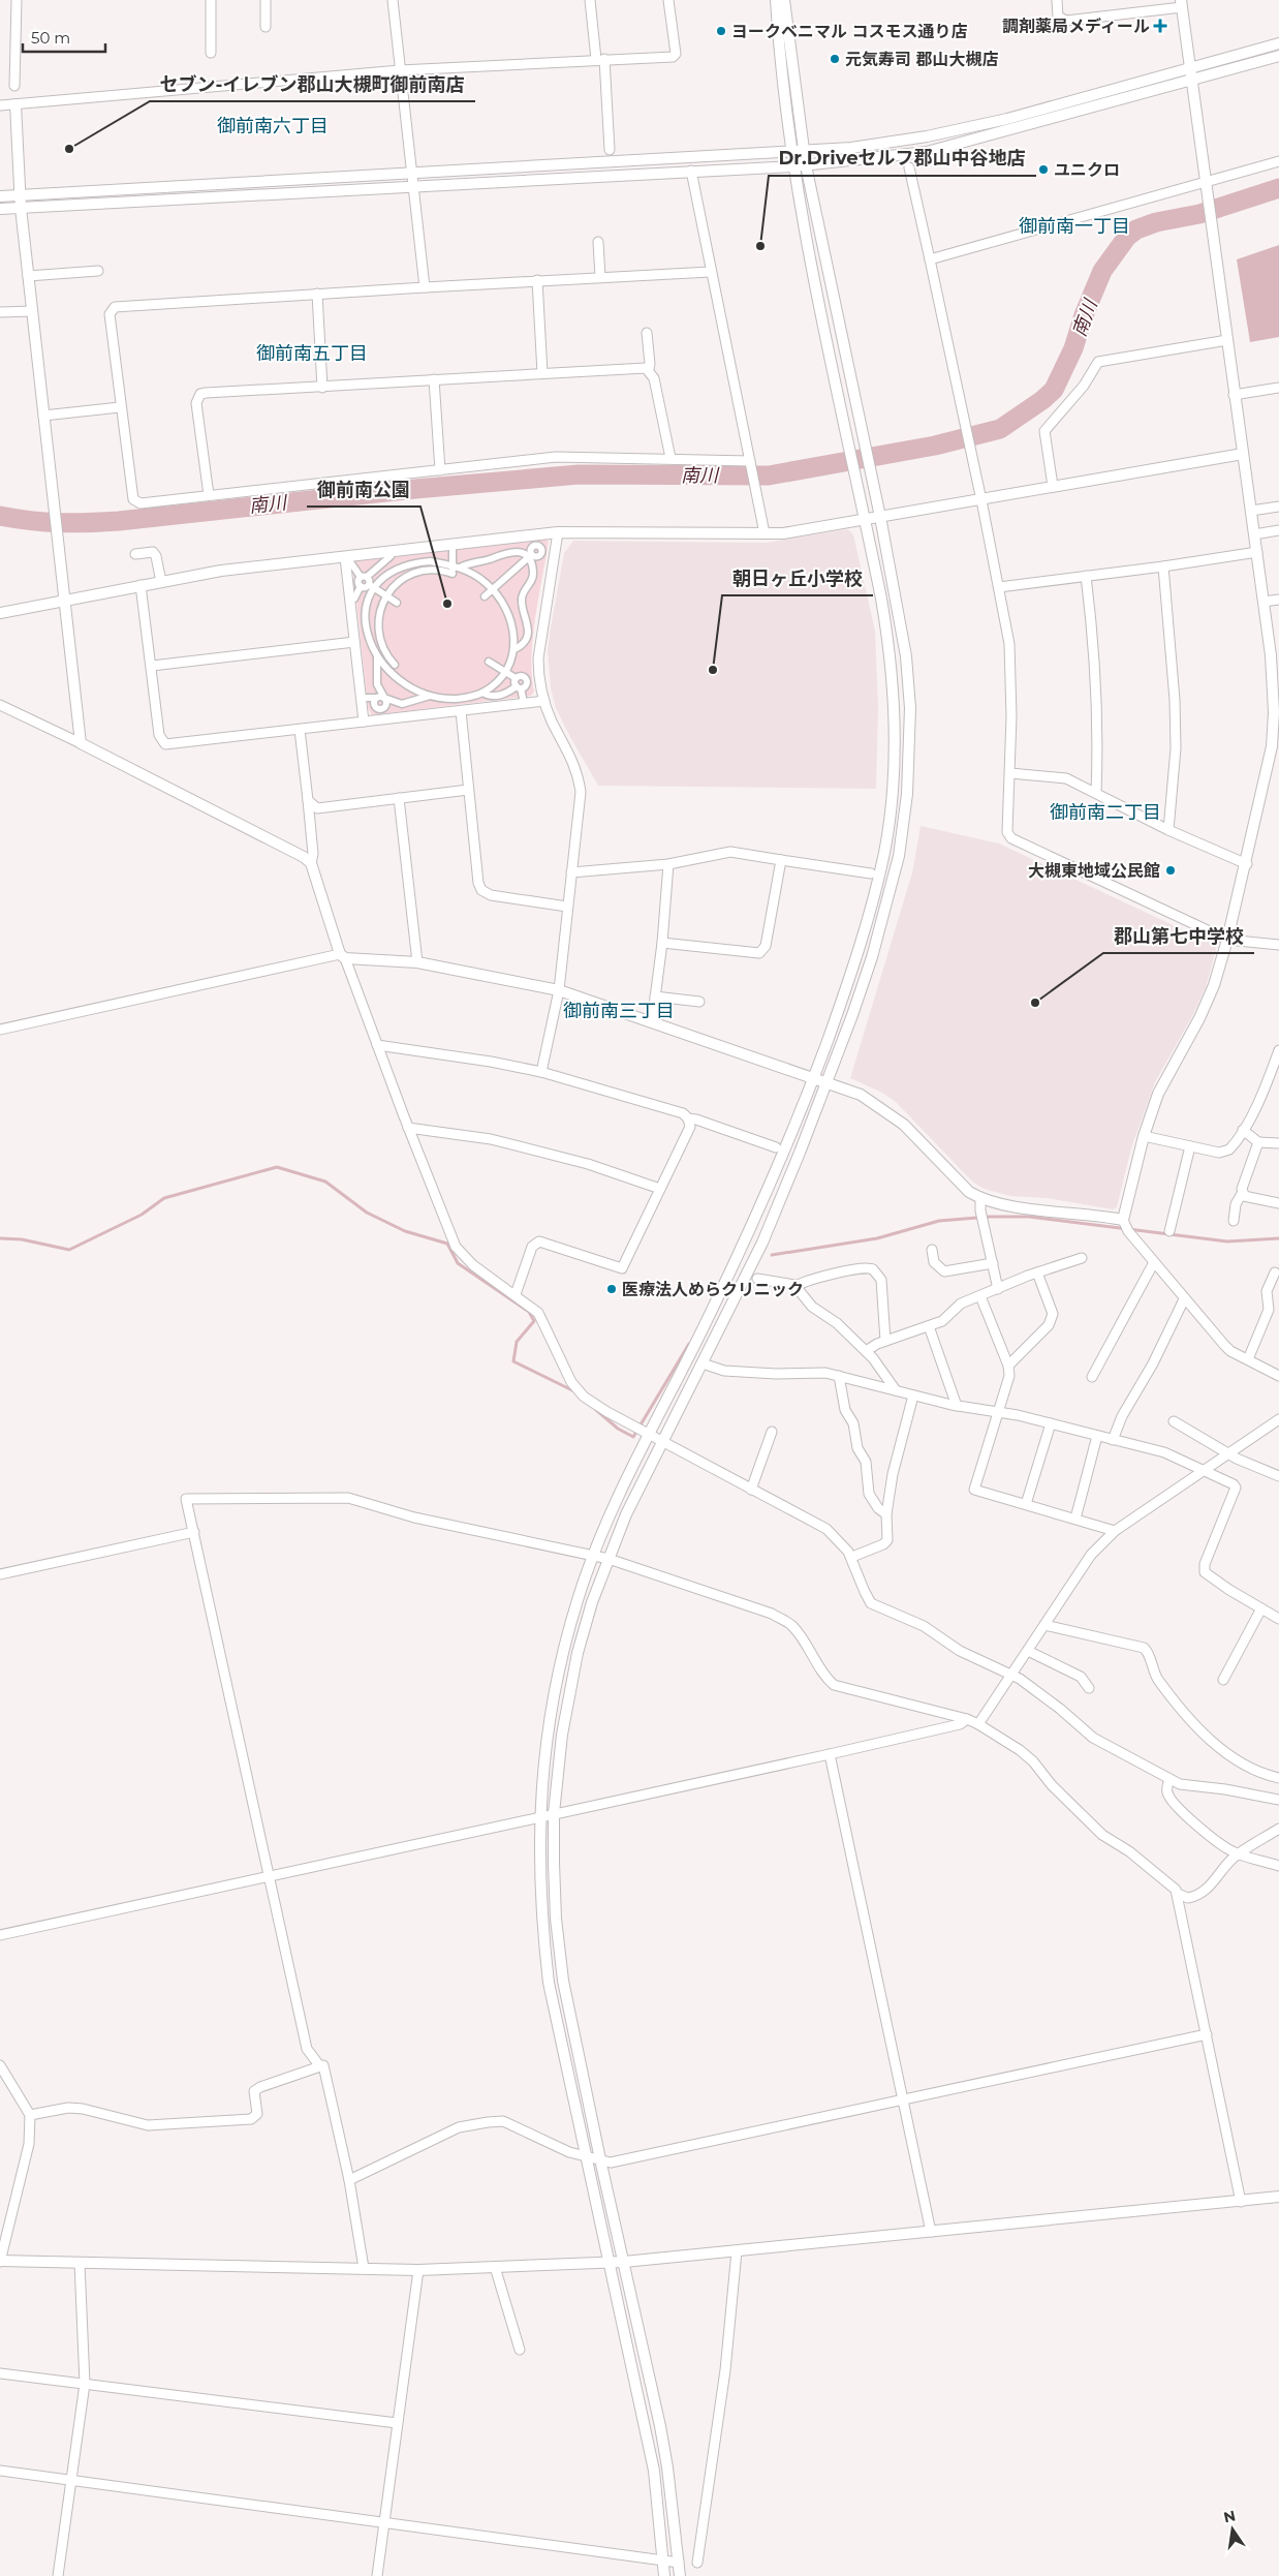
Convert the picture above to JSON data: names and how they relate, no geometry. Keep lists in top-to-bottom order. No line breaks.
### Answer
{"districts":["御前南六丁目","御前南一丁目","御前南五丁目","御前南二丁目","御前南三丁目"],"water":["南川"],"places":{"health":["調剤薬局メディール"],"other":["ヨークベニマル コスモス通り店","元気寿司 郡山大槻店","セブン-イレブン郡山大槻町御前南店","ユニクロ","Dr.Driveセルフ郡山中谷地店","御前南公園","朝日ヶ丘小学校","大槻東地域公民館","郡山第七中学校","医療法人めらクリニック"]},"scale_bar":"50 m","north":"top"}
